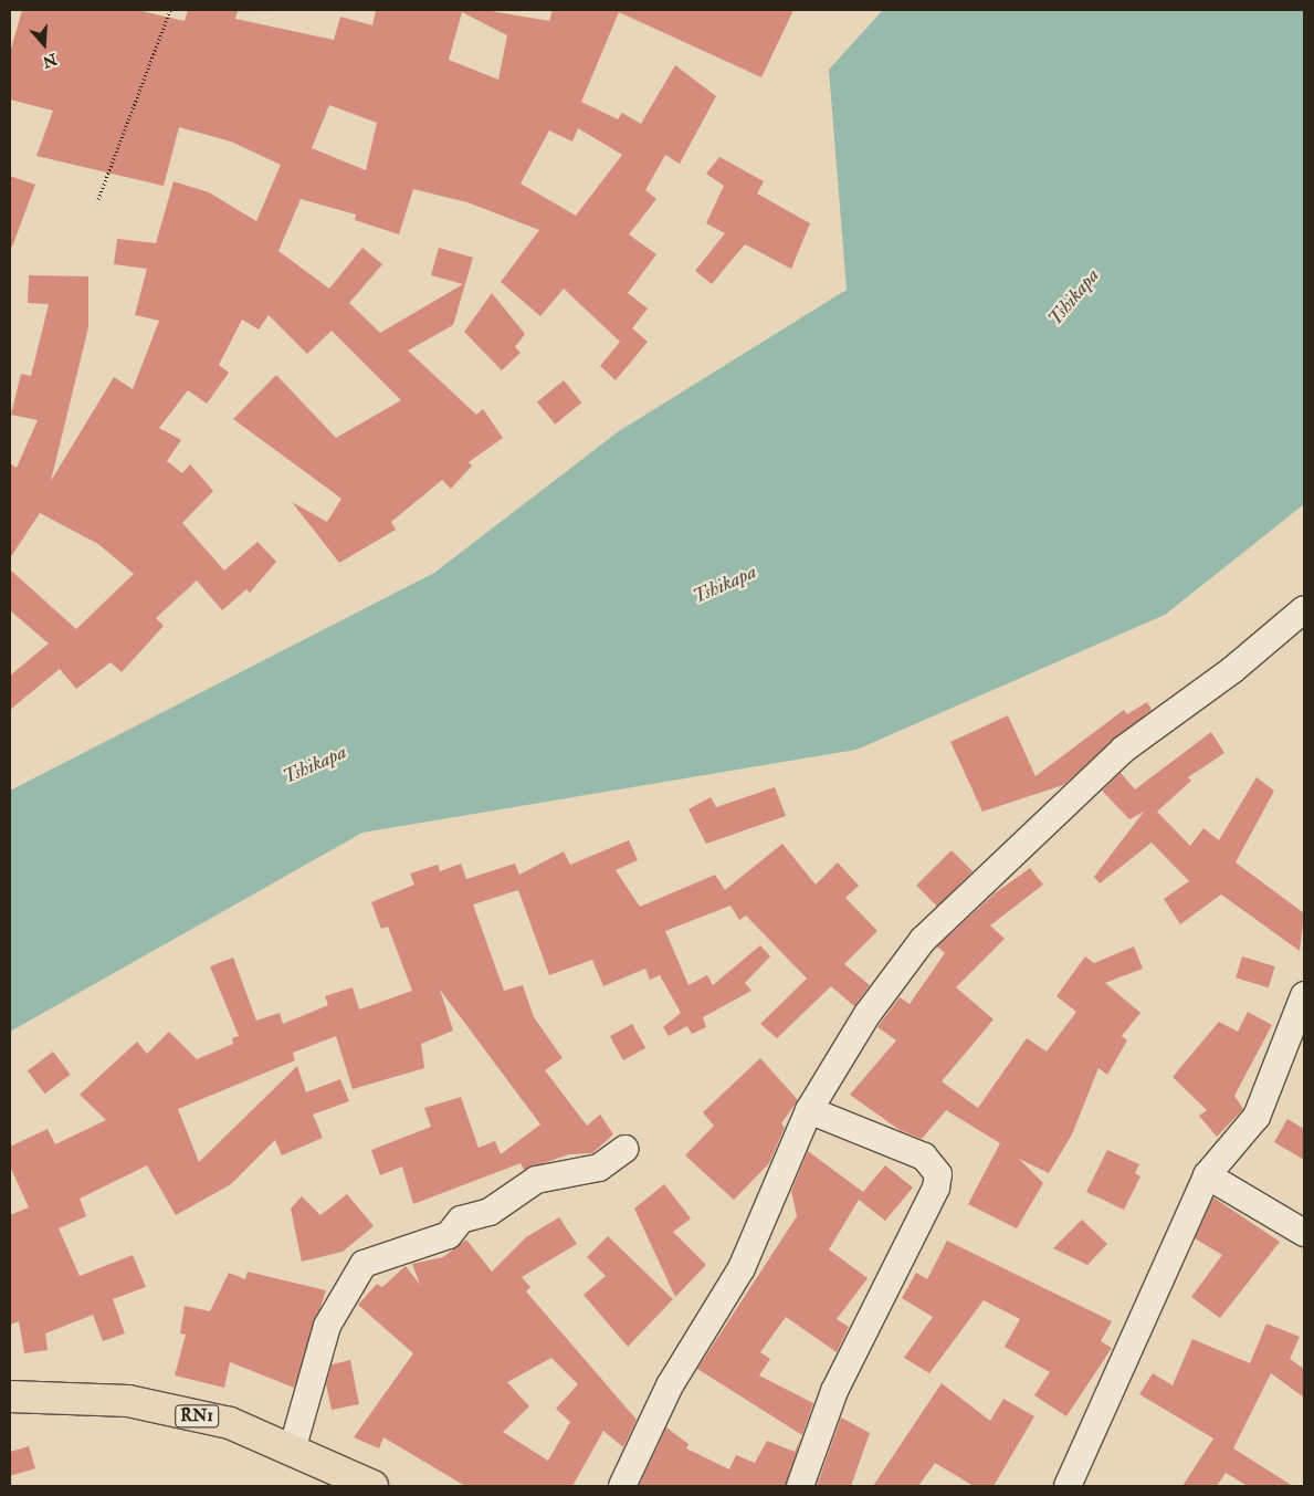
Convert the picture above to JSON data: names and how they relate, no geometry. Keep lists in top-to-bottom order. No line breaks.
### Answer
{"streets":{"highway":["RN1"]},"water":["Tshikapa"],"north":"bottom"}
